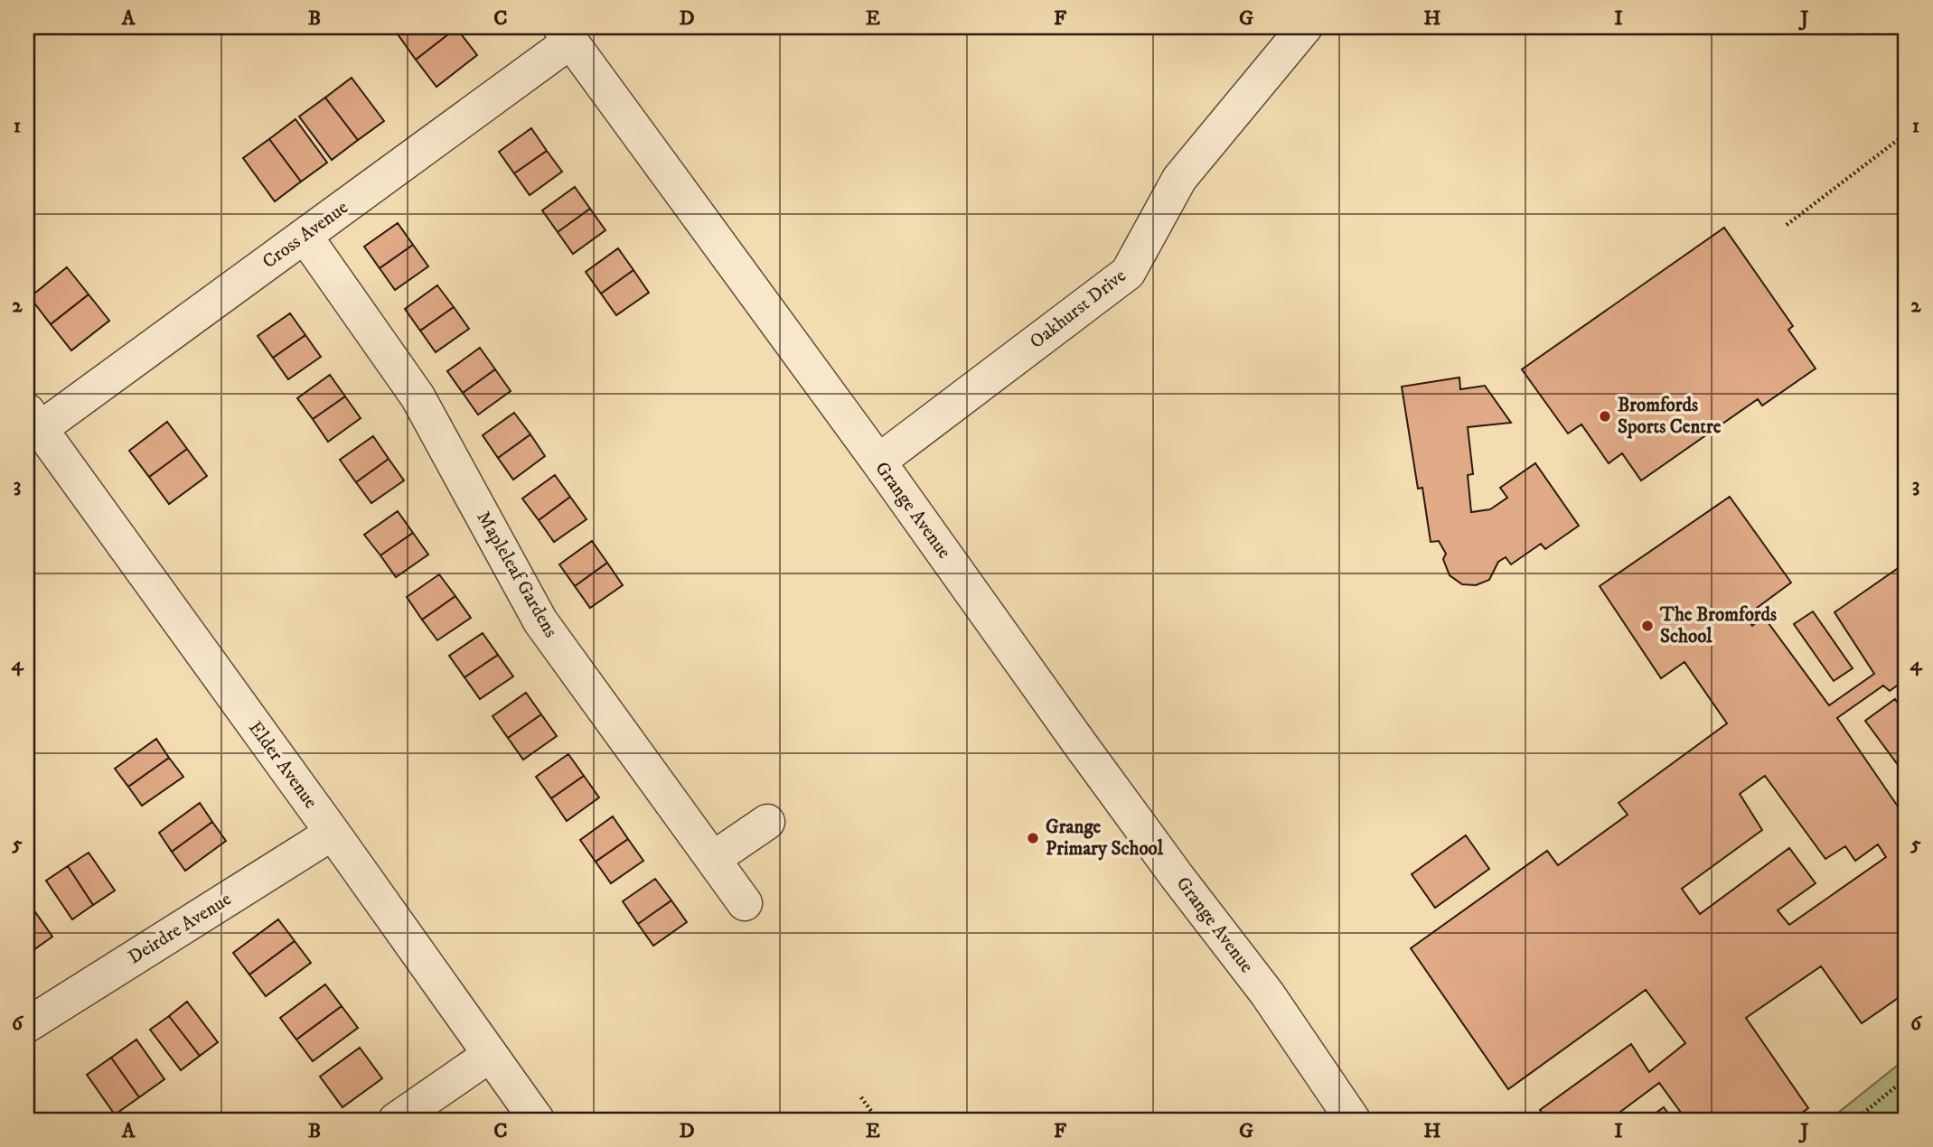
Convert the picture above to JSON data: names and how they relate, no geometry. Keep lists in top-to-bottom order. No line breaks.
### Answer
{"streets":{"street":["Cross Avenue","Oakhurst Drive","Grange Avenue","Mapleleaf Gardens","Elder Avenue","Deirdre Avenue"]},"crossings":[["Cross Avenue","Grange Avenue"],["Cross Avenue","Mapleleaf Gardens"],["Cross Avenue","Elder Avenue"],["Oakhurst Drive","Grange Avenue"],["Elder Avenue","Deirdre Avenue"]],"places":["Bromfords Sports Centre","The Bromfords School","Grange Primary School"],"grid":{"columns":["A","B","C","D","E","F","G","H","I","J"],"rows":["1","2","3","4","5","6"]}}
